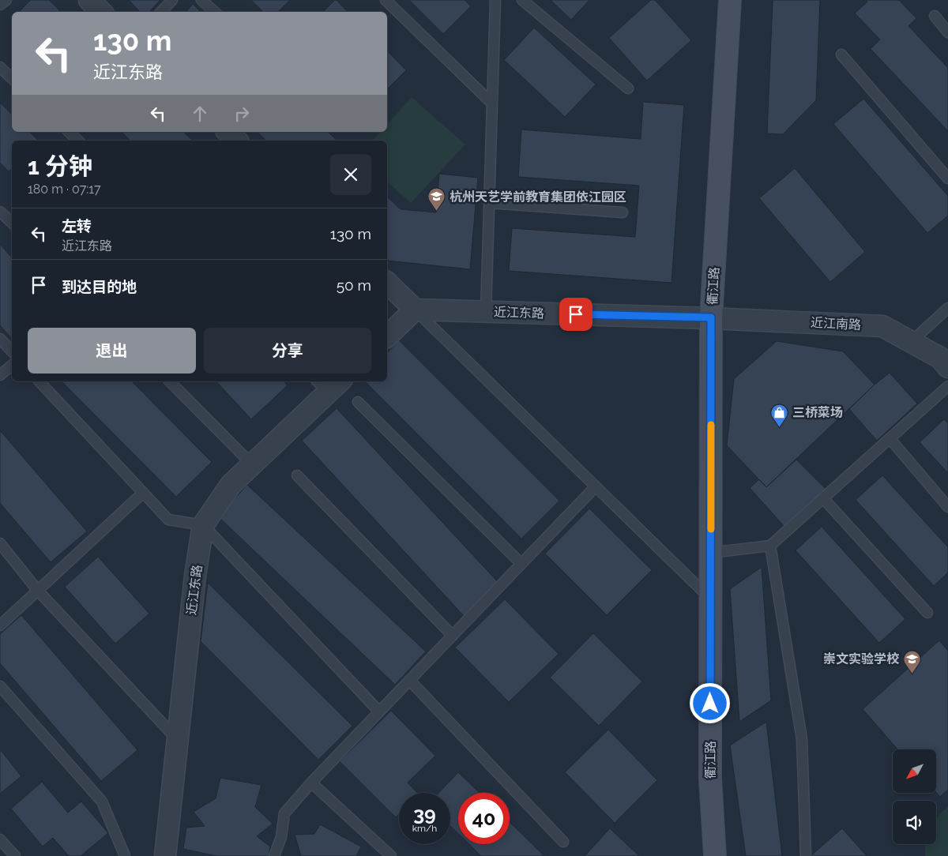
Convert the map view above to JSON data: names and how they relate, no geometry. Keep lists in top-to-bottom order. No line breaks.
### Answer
{"streets":{"street":["衢江路","近江东路","近江南路"]},"crossings":[["衢江路","近江东路"],["衢江路","近江南路"],["近江东路","近江南路"]],"places":{"school or university":["杭州天艺学前教育集团依江园区","崇文实验学校"],"shop":["三桥菜场"]},"north":"bottom left","page":{"turn":["130 m","近江东路"],"heading":["1 分钟","180 m · 07:17"],"list":[{"name":"左转","note":"近江东路","value":"130 m"},{"name":"到达目的地","value":"50 m"}],"buttons":["退出","分享"],"speed":"39 km/h","limit":"40"}}
